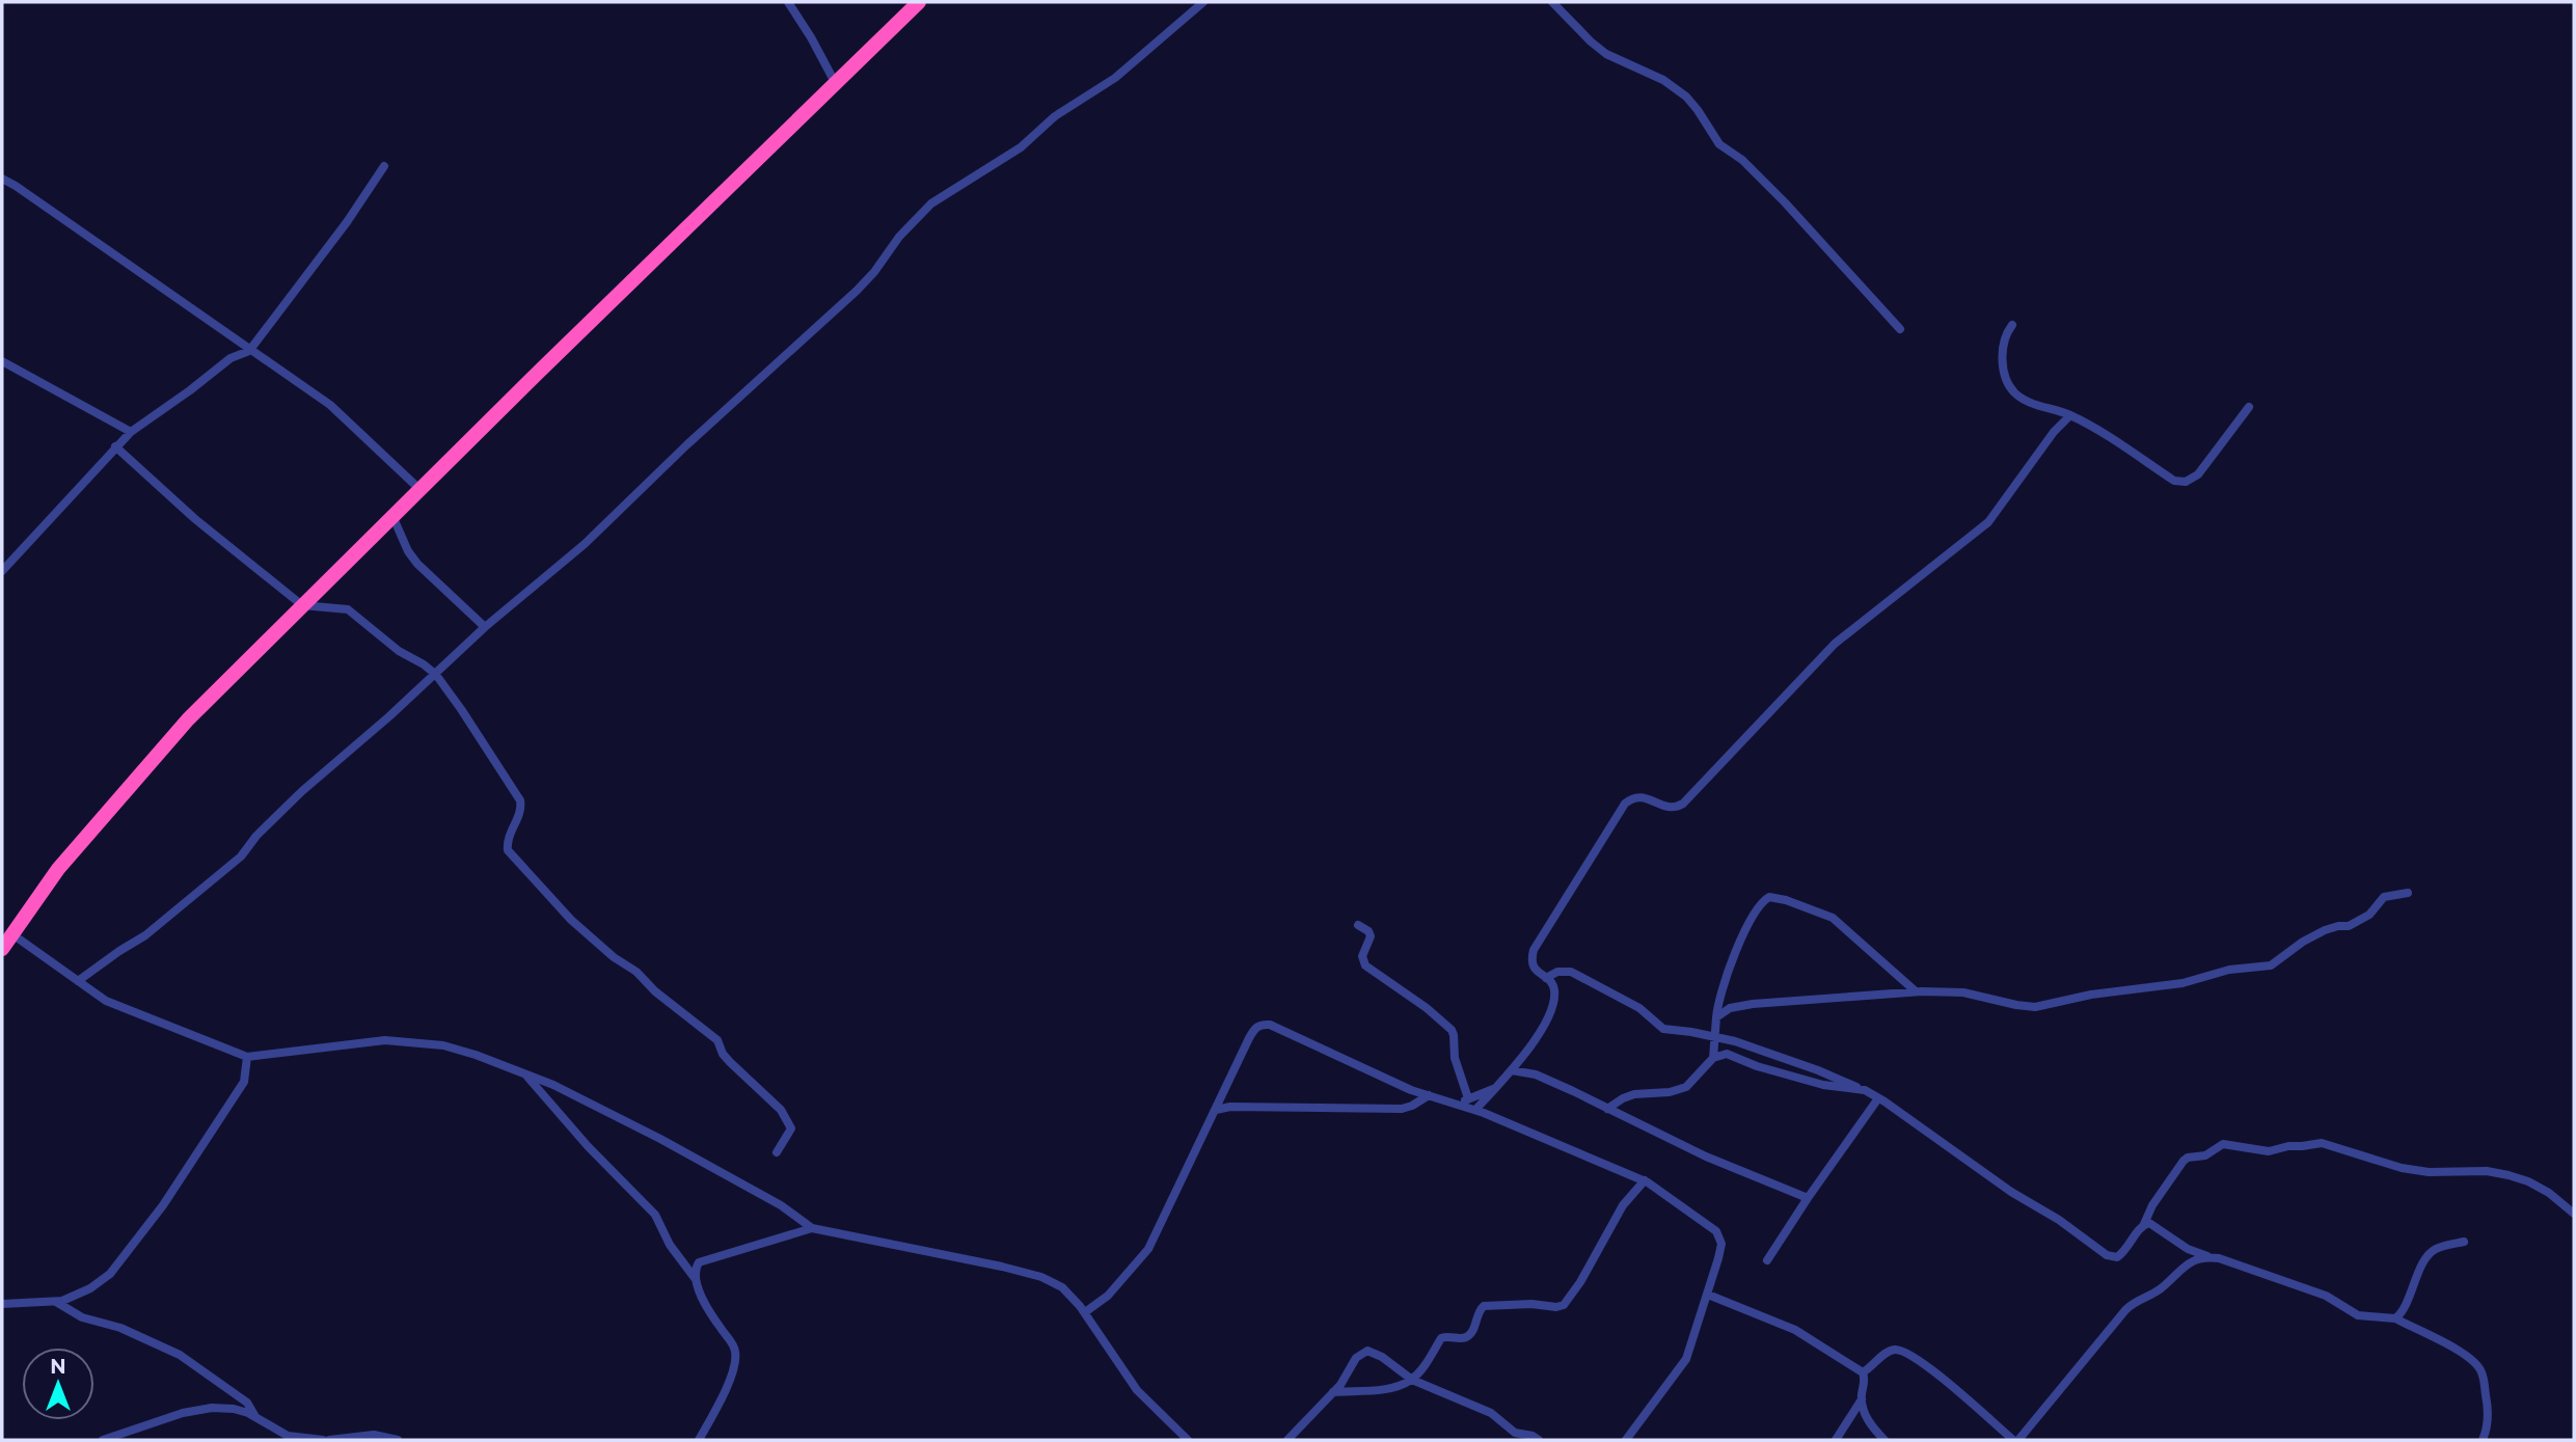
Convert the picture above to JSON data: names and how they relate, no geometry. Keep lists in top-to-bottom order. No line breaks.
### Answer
{"north":"top"}
